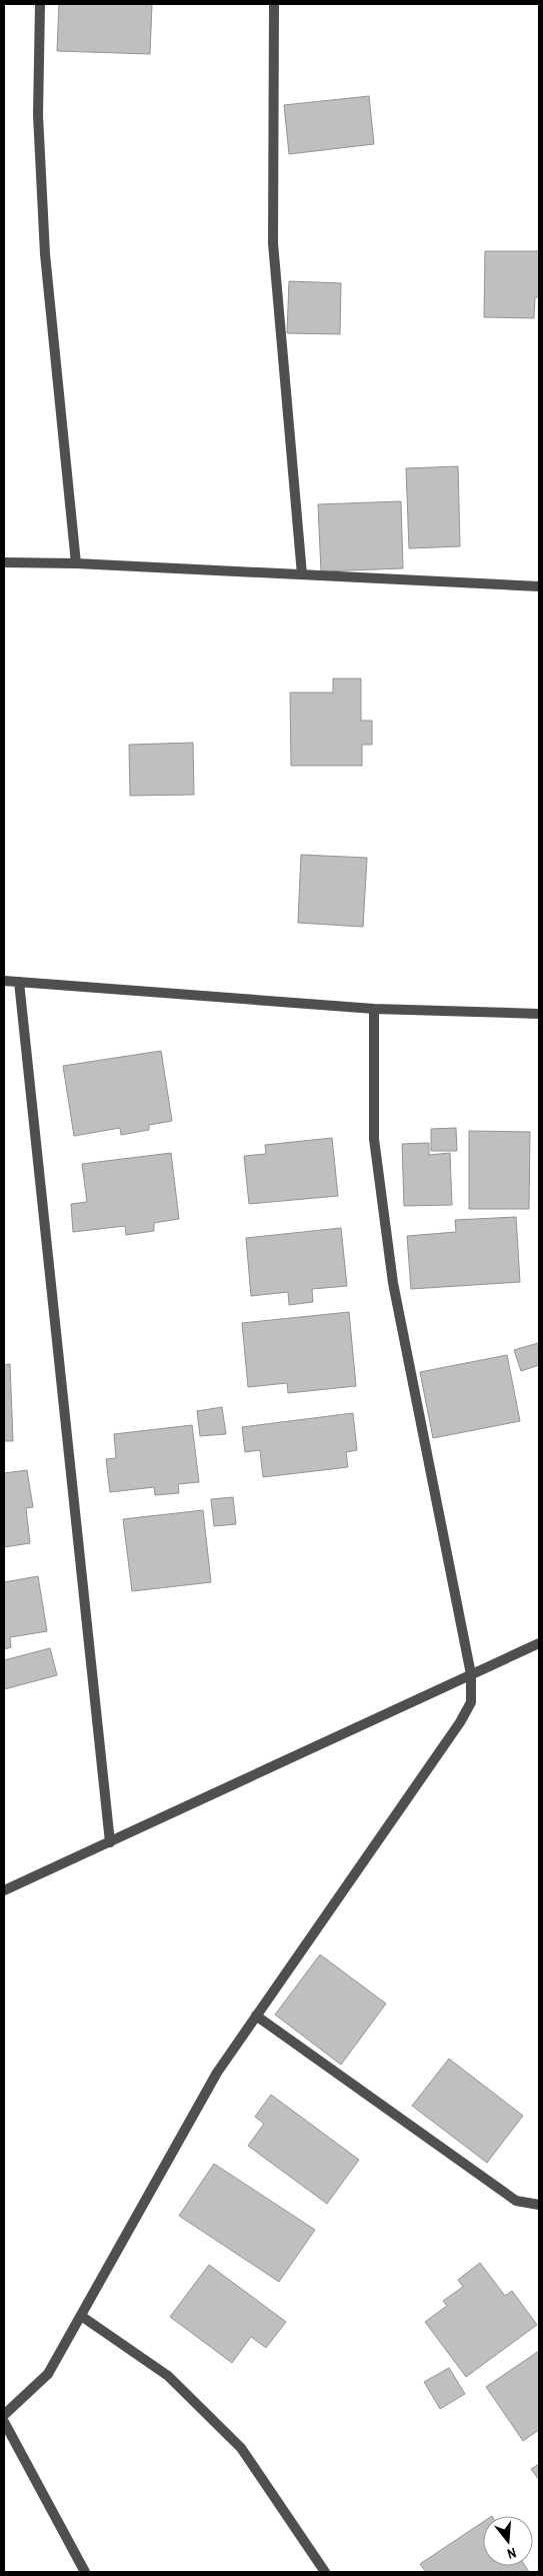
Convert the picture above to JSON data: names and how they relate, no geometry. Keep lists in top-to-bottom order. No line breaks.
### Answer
{"north":"bottom"}
